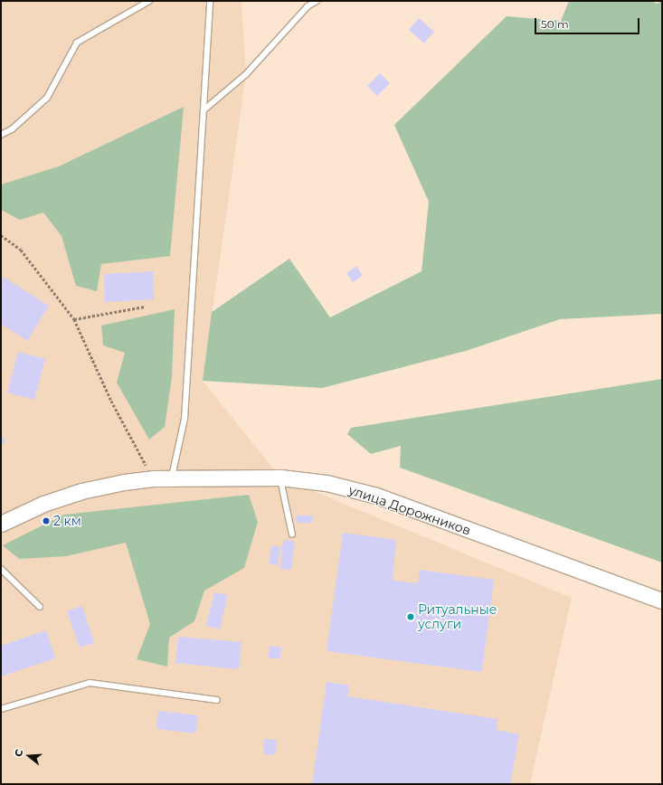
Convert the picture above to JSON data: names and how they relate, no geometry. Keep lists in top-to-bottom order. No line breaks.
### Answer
{"streets":{"street":["улица Дорожников"]},"places":["2 км","Ритуальные услуги"],"scale_bar":"50 m","north":"left"}
